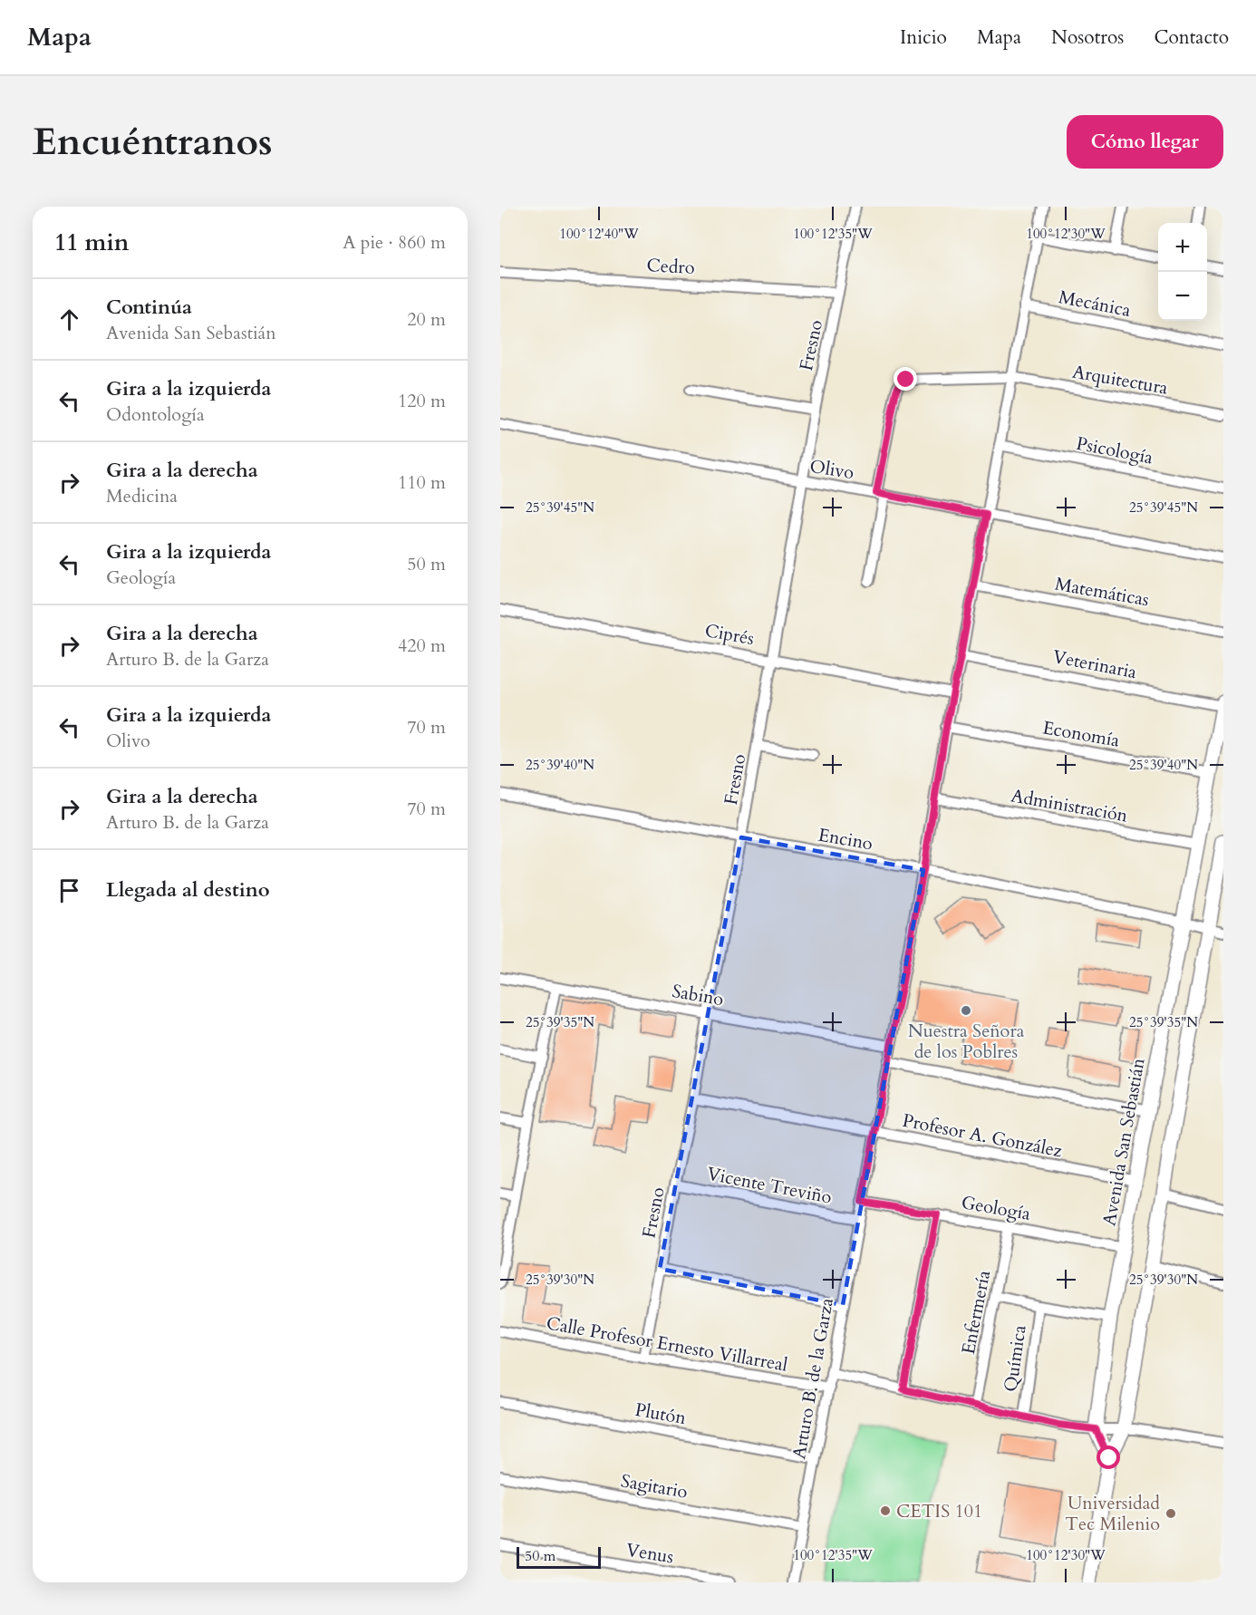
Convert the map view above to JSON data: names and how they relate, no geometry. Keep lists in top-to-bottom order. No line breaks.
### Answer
{"streets":{"main road":["Avenida San Sebastián"],"street":["Cedro","Mecánica","Fresno","Arquitectura","Psicología","Olivo","Matemáticas","Ciprés","Veterinaria","Economía","Administración","Encino","Sabino","Profesor A. González","Vicente Treviño","Geología","Enfermería","Calle Profesor Ernesto Villarreal","Química","Arturo B. de la Garza","Plutón","Sagitario","Venus"]},"crossings":[["Cedro","Fresno"],["Mecánica","Arturo B. de la Garza"],["Fresno","Olivo"],["Fresno","Ciprés"],["Fresno","Encino"],["Fresno","Sabino"],["Fresno","Profesor A. González"],["Fresno","Vicente Treviño"],["Fresno","Calle Profesor Ernesto Villarreal"],["Arquitectura","Arturo B. de la Garza"],["Psicología","Arturo B. de la Garza"],["Olivo","Arturo B. de la Garza"],["Matemáticas","Arturo B. de la Garza"],["Ciprés","Arturo B. de la Garza"],["Veterinaria","Avenida San Sebastián"],["Veterinaria","Arturo B. de la Garza"],["Economía","Avenida San Sebastián"],["Economía","Arturo B. de la Garza"],["Administración","Avenida San Sebastián"],["Administración","Arturo B. de la Garza"],["Encino","Avenida San Sebastián"],["Encino","Arturo B. de la Garza"],["Sabino","Arturo B. de la Garza"],["Profesor A. González","Avenida San Sebastián"],["Profesor A. González","Arturo B. de la Garza"],["Avenida San Sebastián","Geología"],["Vicente Treviño","Arturo B. de la Garza"],["Geología","Enfermería"],["Geología","Arturo B. de la Garza"],["Calle Profesor Ernesto Villarreal","Arturo B. de la Garza"],["Arturo B. de la Garza","Plutón"],["Arturo B. de la Garza","Sagitario"]],"places":["Nuestra Señora de los Poblres","CETIS 101","Universidad Tec Milenio"],"scale_bar":"50 m","page":{"header":"Mapa","nav":["Inicio","Mapa","Nosotros","Contacto"],"buttons":"Cómo llegar","title":"Encuéntranos","heading":["11 min","A pie · 860 m"],"map_buttons":["+","−"],"list":[["Continúa","Avenida San Sebastián","20 m"],["Gira a la izquierda","Odontología","120 m"],["Gira a la derecha","Medicina","110 m"],["Gira a la izquierda","Geología","50 m"],["Gira a la derecha","Arturo B. de la Garza","420 m"],["Gira a la izquierda","Olivo","70 m"],["Gira a la derecha","Arturo B. de la Garza","70 m"],"Llegada al destino"],"scale":"50 m"},"coordinates":["100°12'40\"W","100°12'35\"W","100°12'30\"W","25°39'45\"N","25°39'40\"N","25°39'35\"N","25°39'30\"N"]}
